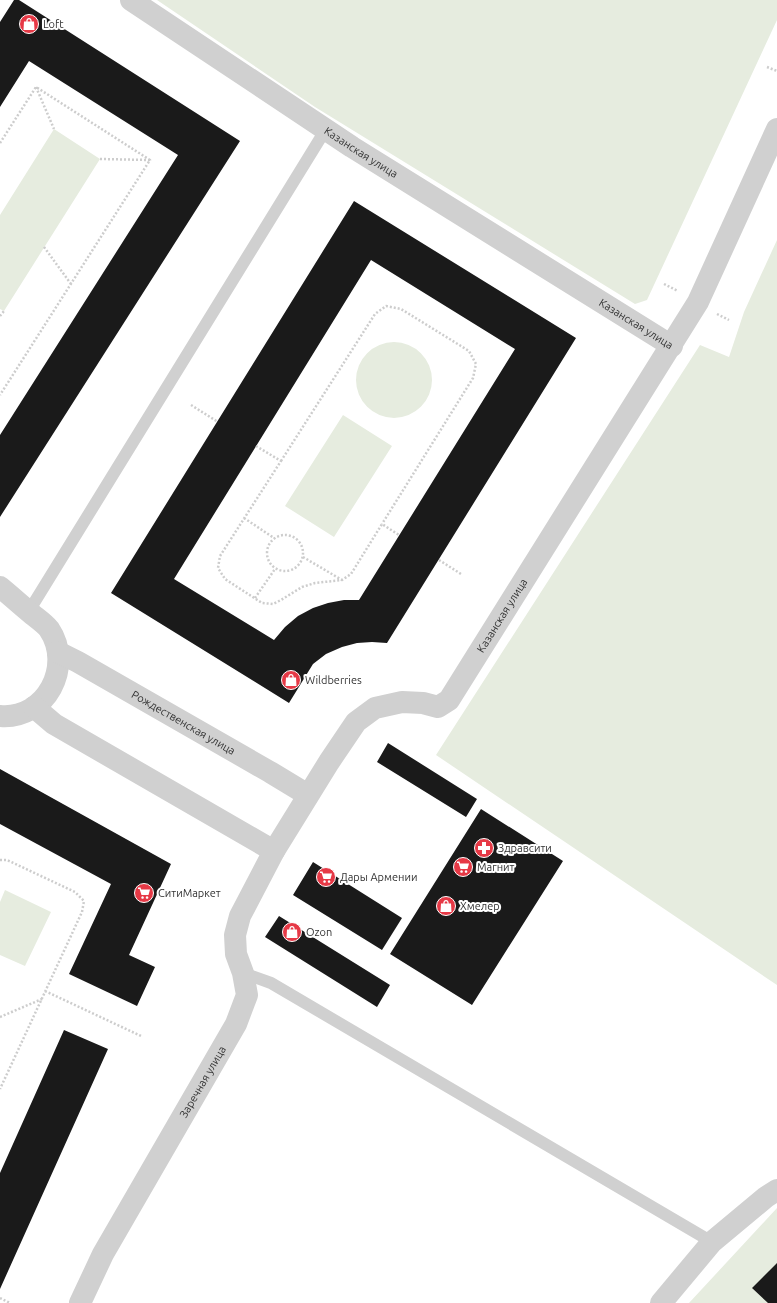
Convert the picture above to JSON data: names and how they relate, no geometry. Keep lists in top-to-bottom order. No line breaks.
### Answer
{"streets":{"street":["Казанская улица","Рождественская улица","Заречная улица"]},"crossings":[["Казанская улица","Рождественская улица"],["Казанская улица","Заречная улица"]],"places":{"shop":["Loft","Wildberries","Хмелер","Ozon"],"pharmacy":["Здравсити"],"supermarket":["Магнит","Дары Армении","СитиМаркет"]}}
